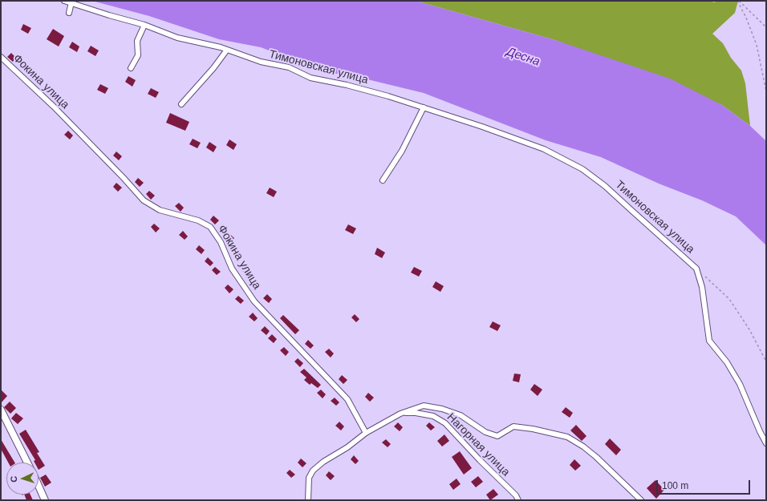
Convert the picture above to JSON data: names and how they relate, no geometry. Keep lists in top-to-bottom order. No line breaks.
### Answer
{"streets":{"street":["Тимоновская улица","Фокина улица","Нагорная улица"]},"water":["Десна"],"scale_bar":"100 m","north":"left"}
